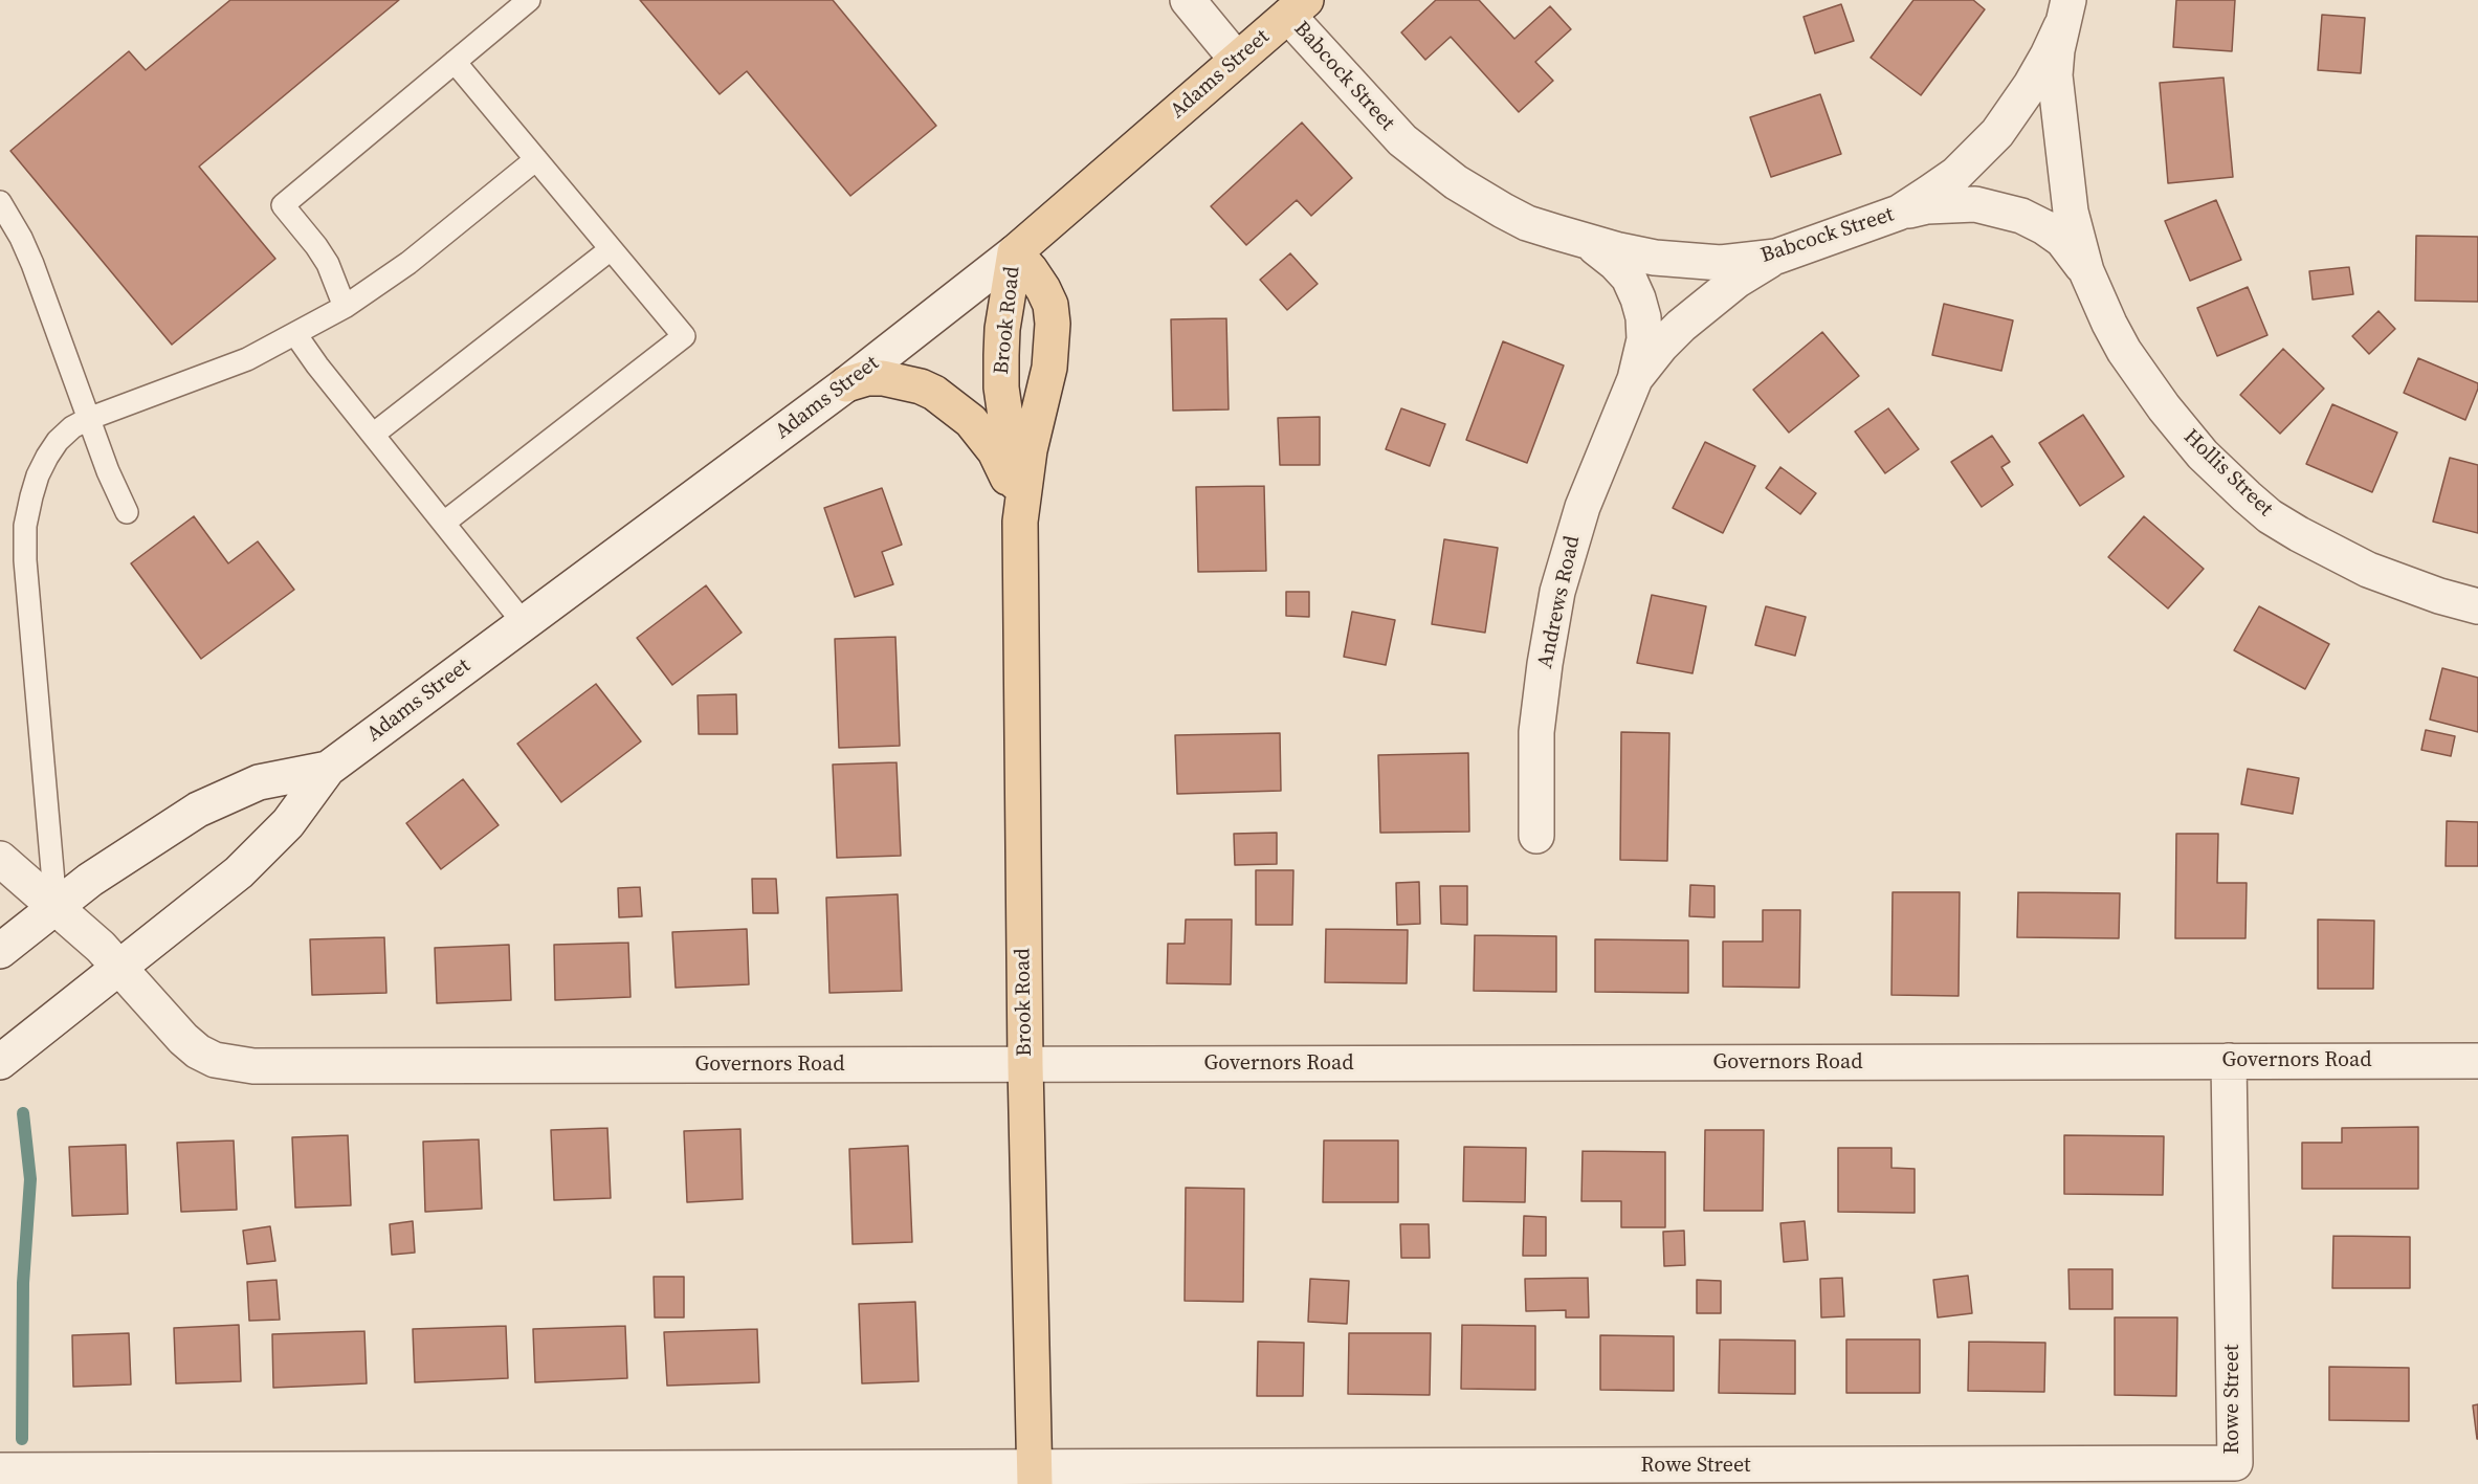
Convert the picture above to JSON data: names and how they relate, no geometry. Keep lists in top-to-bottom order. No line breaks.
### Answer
{"streets":{"main road":["Adams Street","Brook Road"],"street":["Babcock Street","Hollis Street","Andrews Road","Governors Road","Rowe Street"]},"crossings":[["Adams Street","Babcock Street"],["Adams Street","Brook Road"],["Adams Street","Governors Road"],["Babcock Street","Hollis Street"],["Babcock Street","Andrews Road"],["Brook Road","Governors Road"],["Brook Road","Rowe Street"],["Governors Road","Rowe Street"]]}
